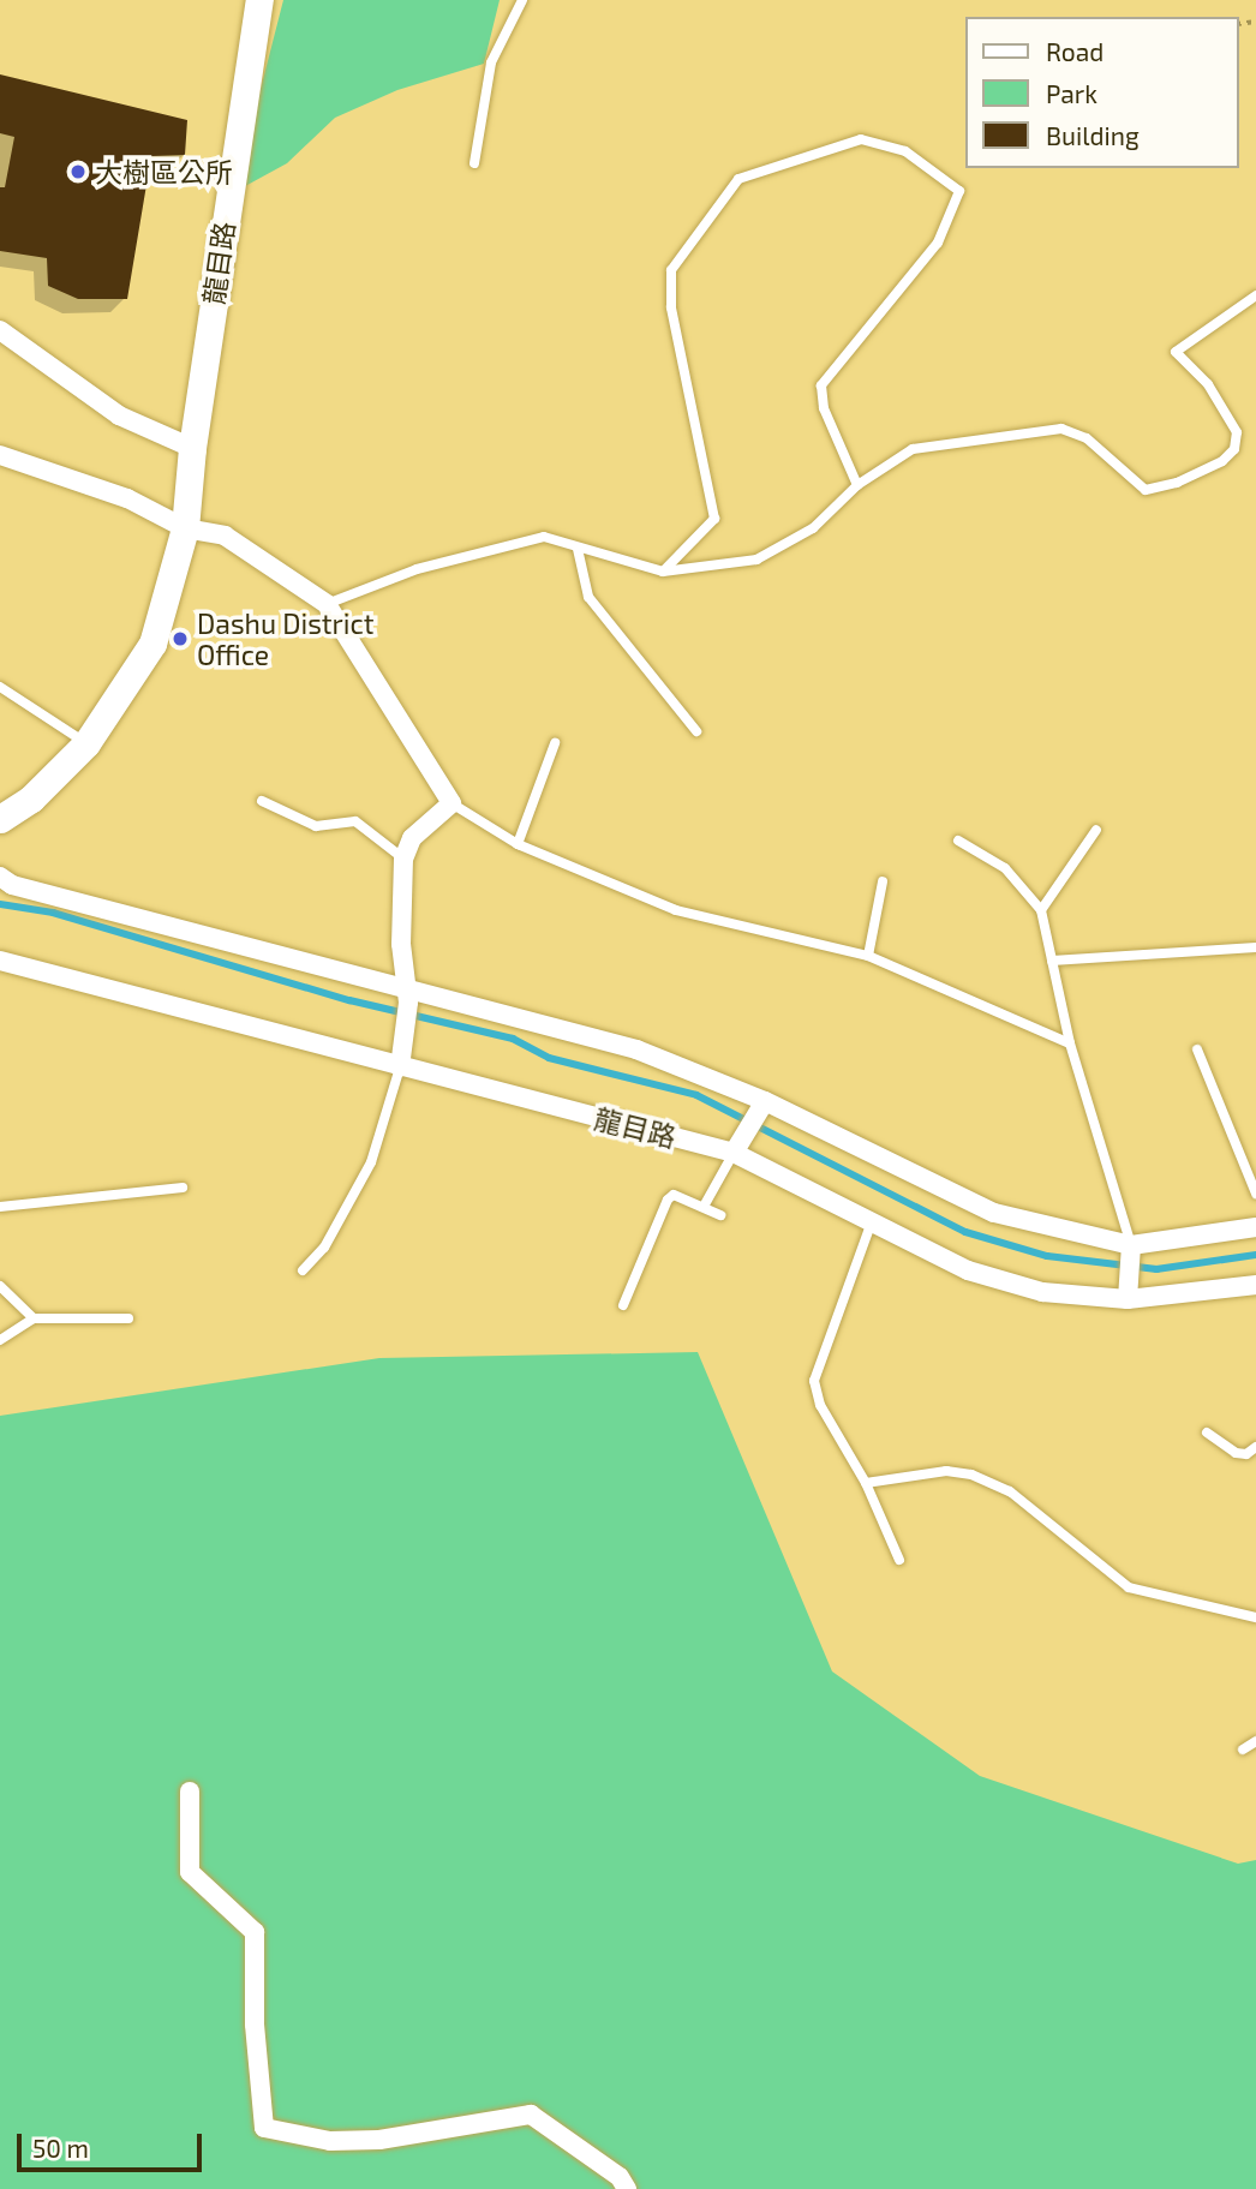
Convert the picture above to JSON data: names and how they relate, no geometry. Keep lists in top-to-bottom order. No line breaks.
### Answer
{"streets":{"street":["龍目路"]},"places":["大樹區公所","Dashu District Office"],"legend":["Road","Park","Building"],"scale_bar":"50 m"}
